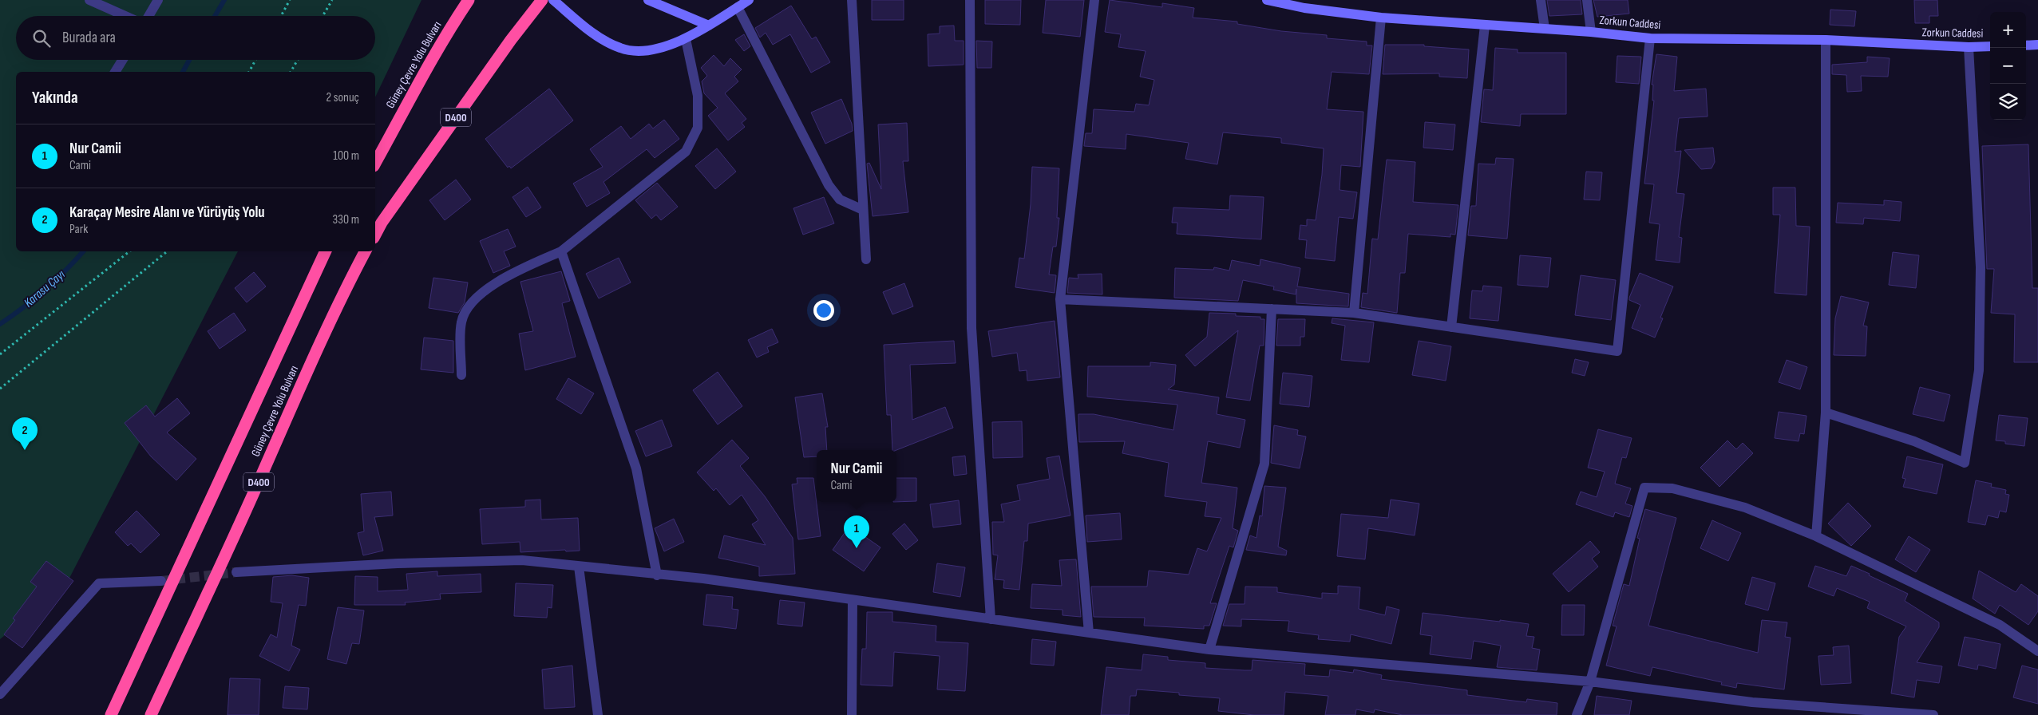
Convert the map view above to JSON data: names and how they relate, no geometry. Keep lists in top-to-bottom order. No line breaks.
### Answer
{"streets":{"highway":["Güney Çevre Yolu Bulvarı","D400"],"street":["Zorkun Caddesi"]},"water":["Karasu Çayı"],"page":{"map_buttons":["+","−"],"search":"Burada ara","heading":["Yakında","2 sonuç"],"list":[{"mark":"1","name":"Nur Camii","note":"Cami","value":"100 m"},{"mark":"2","name":"Karaçay Mesire Alanı ve Yürüyüş Yolu","note":"Park","value":"330 m"}],"pins":["2","1"],"popup":["Nur Camii","Cami"]}}
